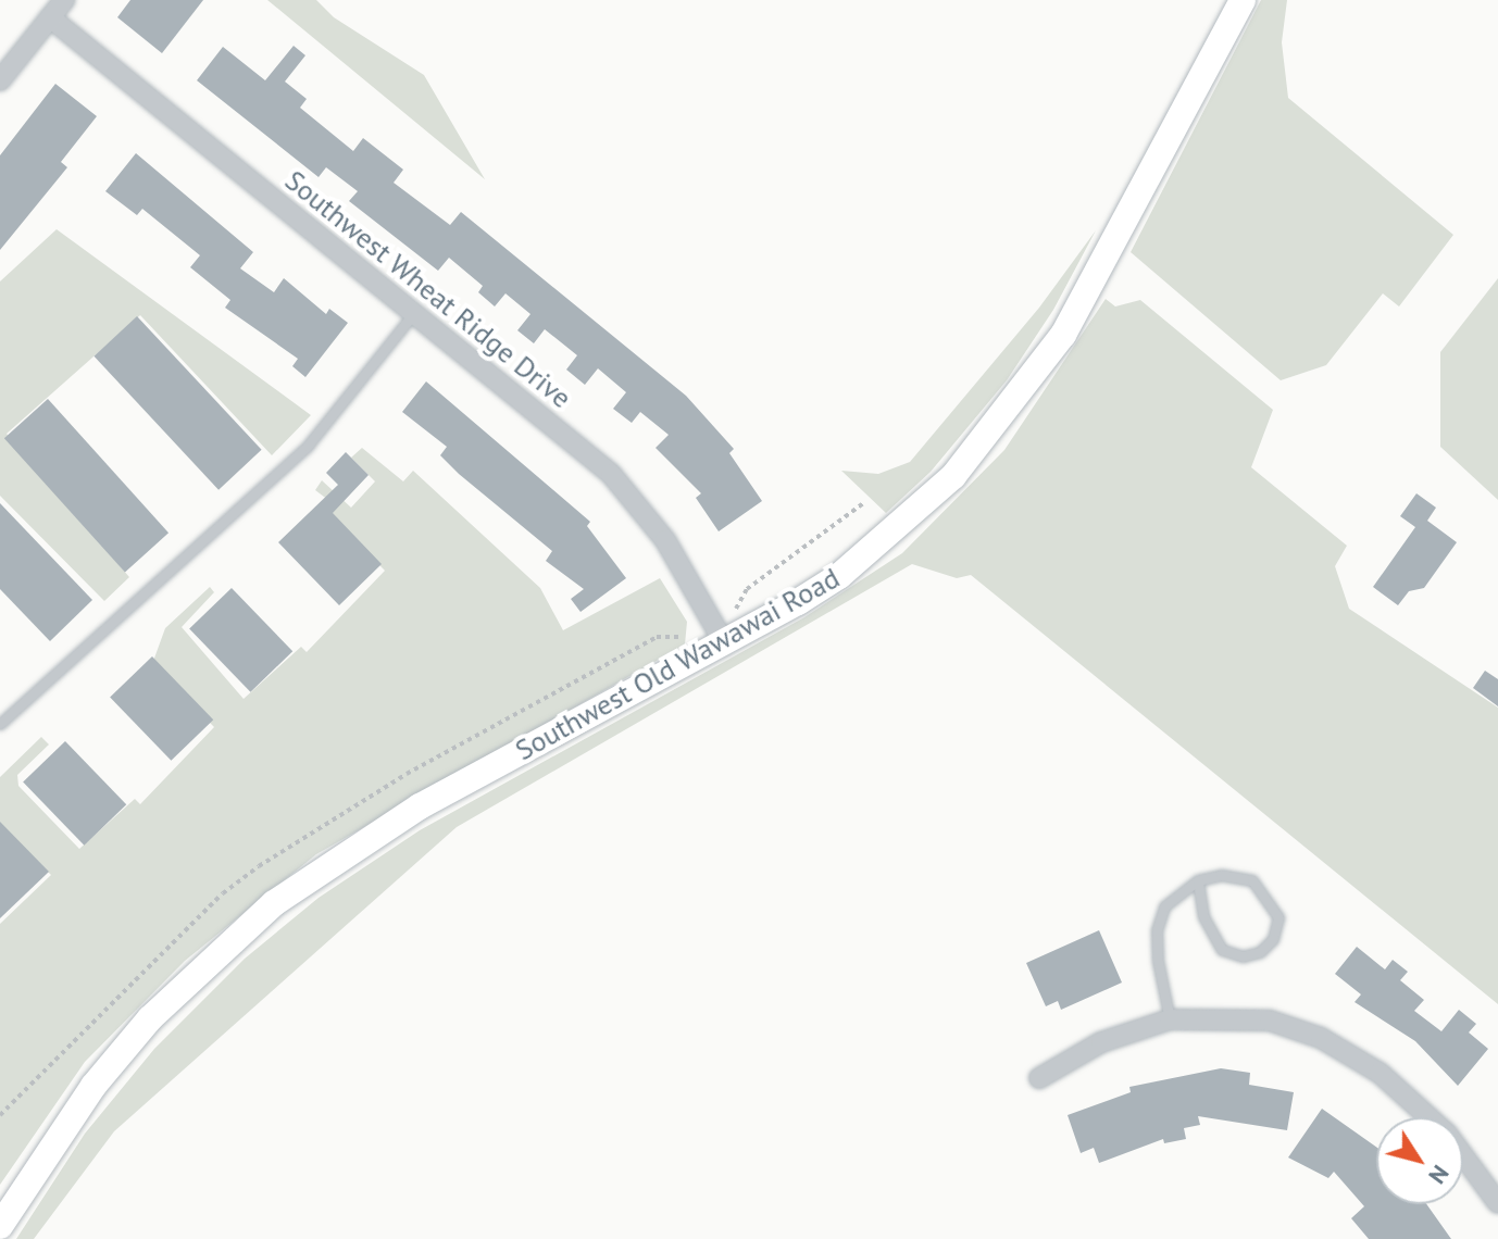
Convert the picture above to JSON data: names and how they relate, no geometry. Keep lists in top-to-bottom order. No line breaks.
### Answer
{"streets":{"main road":["Southwest Old Wawawai Road"],"street":["Southwest Wheat Ridge Drive"]},"crossings":[["Southwest Wheat Ridge Drive","Southwest Old Wawawai Road"]],"north":"bottom right"}
